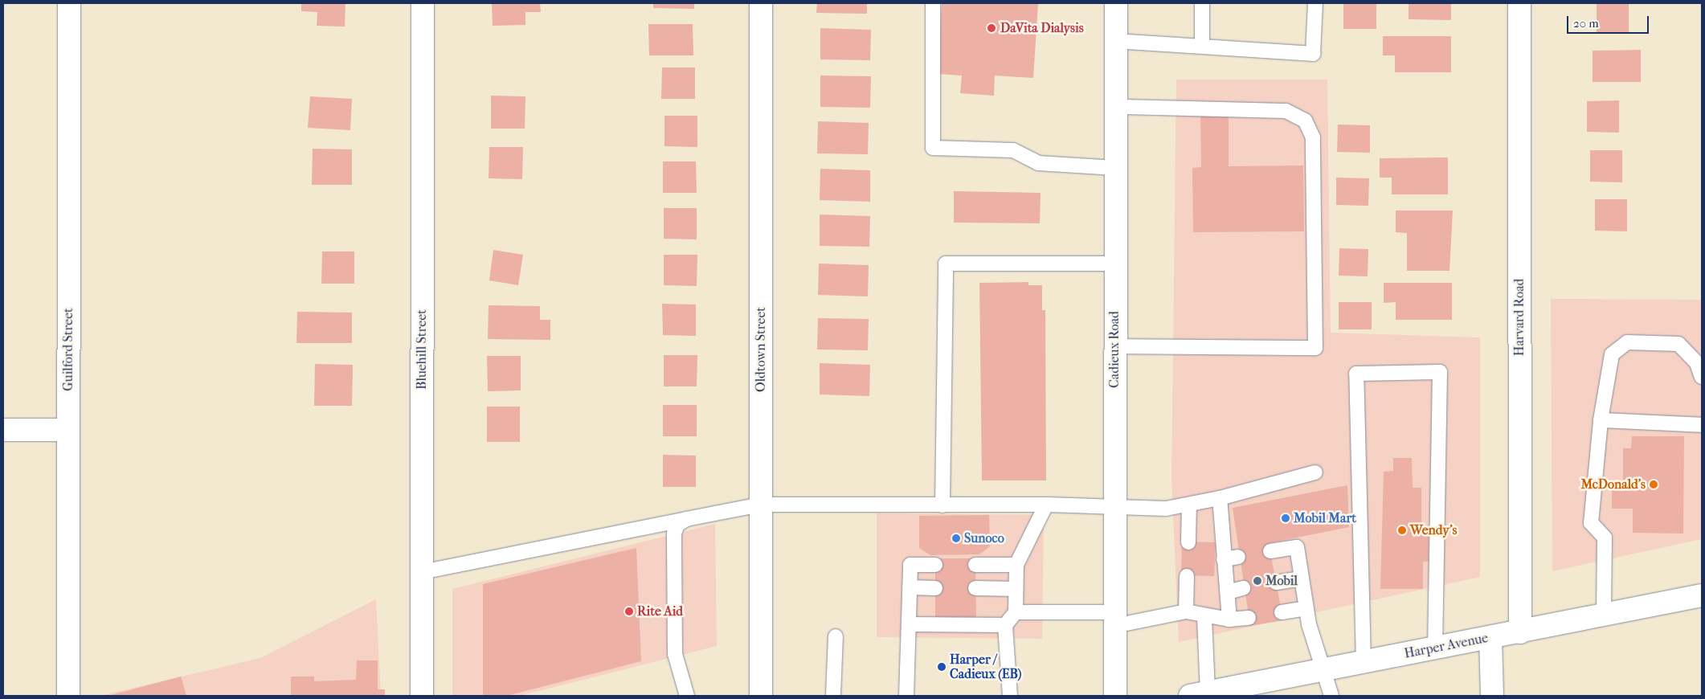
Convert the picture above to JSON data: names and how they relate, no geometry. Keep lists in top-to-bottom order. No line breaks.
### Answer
{"streets":{"street":["Harvard Road","Guilford Street","Bluehill Street","Oldtown Street","Cadieux Road","Harper Avenue"]},"crossings":[["Harvard Road","Harper Avenue"]],"places":["DaVita Dialysis","McDonald's","Mobil Mart","Wendy's","Sunoco","Mobil","Rite Aid","Harper / Cadieux (EB)"],"scale_bar":"20 m"}
